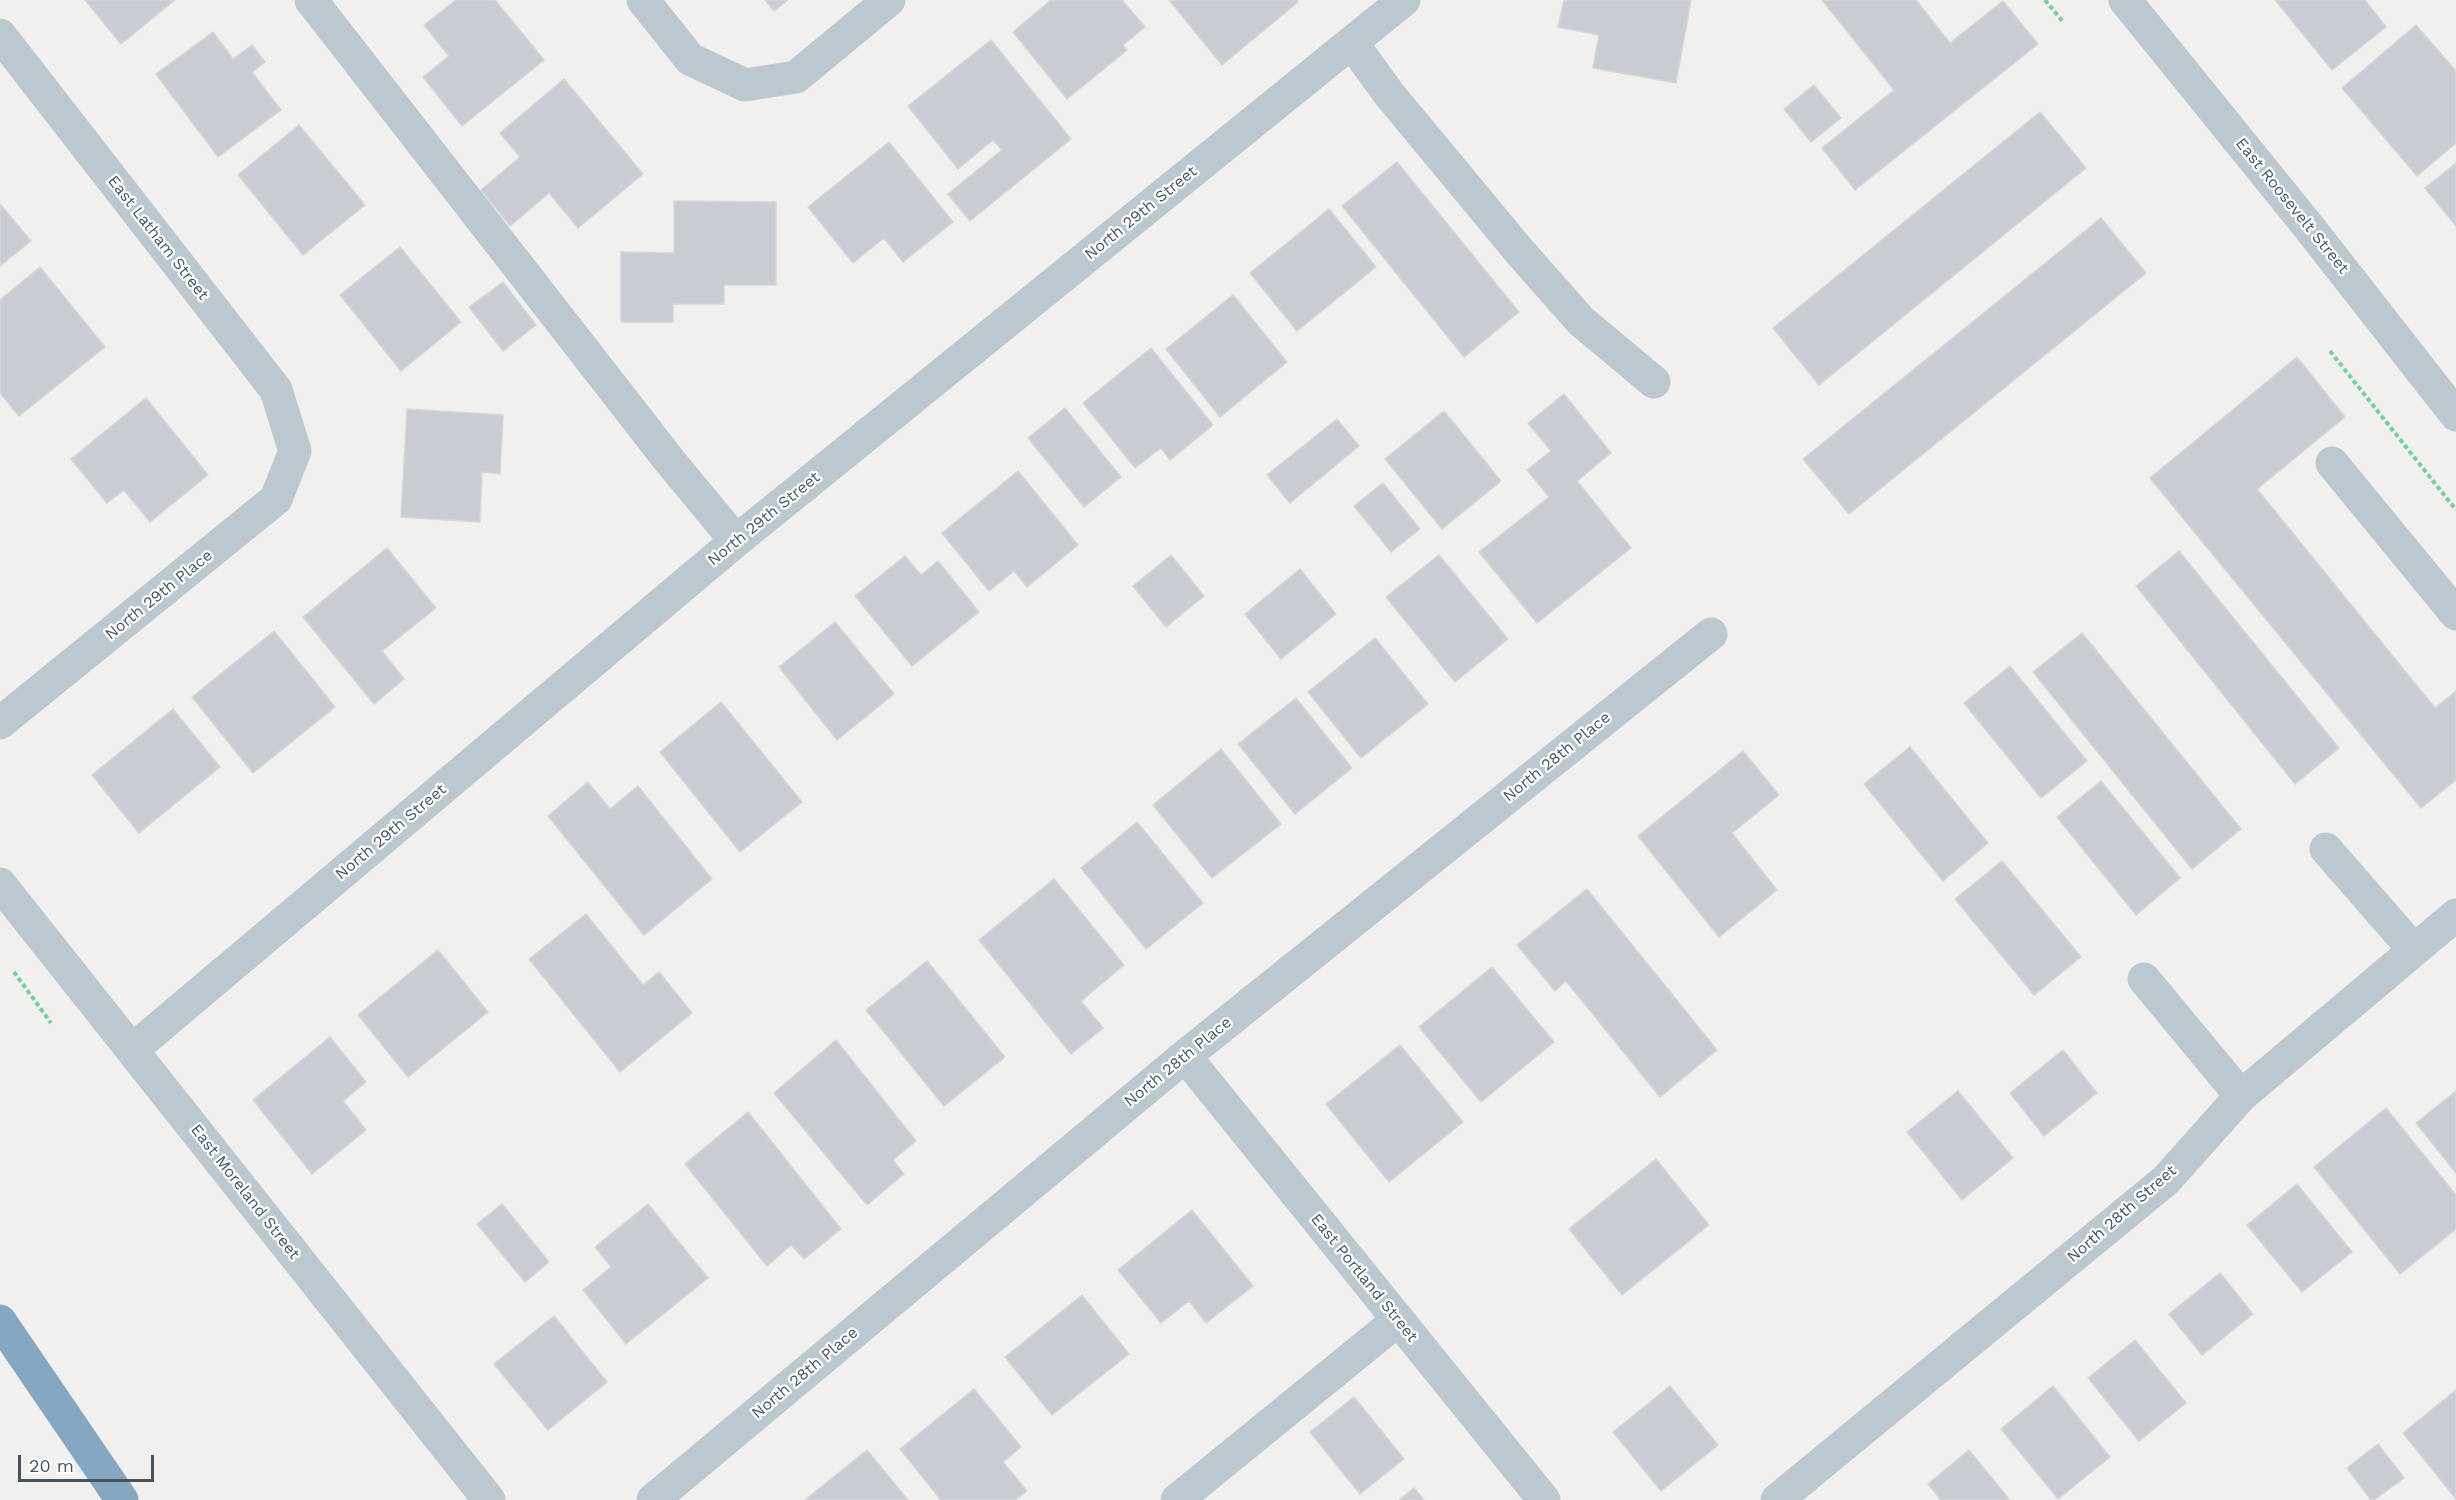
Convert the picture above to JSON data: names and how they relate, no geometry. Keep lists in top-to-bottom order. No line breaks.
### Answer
{"streets":{"street":["East Roosevelt Street","North 29th Street","East Latham Street","North 29th Place","North 28th Place","East Moreland Street","North 28th Street","East Portland Street"]},"crossings":[["North 29th Street","East Moreland Street"],["East Latham Street","North 29th Place"],["North 28th Place","East Portland Street"]],"scale_bar":"20 m"}
